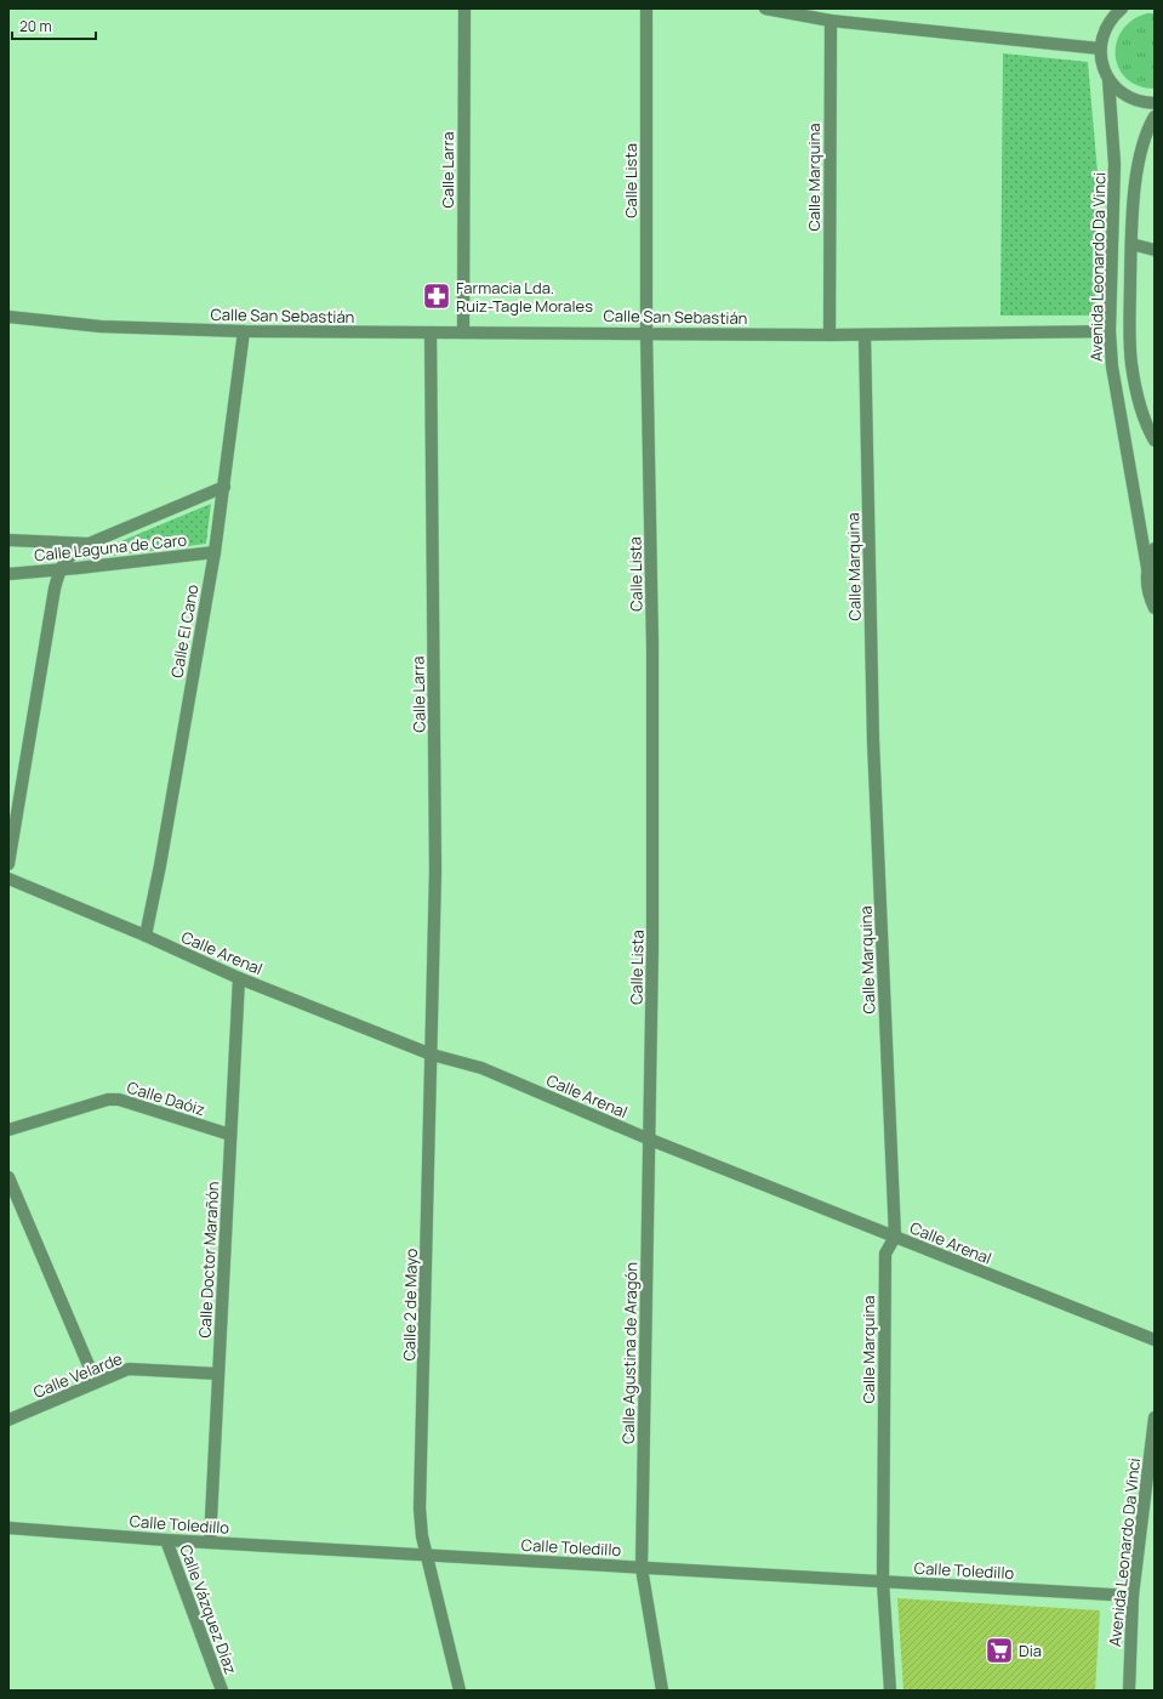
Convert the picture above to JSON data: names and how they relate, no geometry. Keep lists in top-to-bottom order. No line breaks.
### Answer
{"streets":{"street":["Calle Larra","Calle Marquina","Calle Lista","Avenida Leonardo Da Vinci","Calle San Sebastián","Calle Laguna de Caro","Calle El Cano","Calle Arenal","Calle Daóiz","Calle Doctor Marañón","Calle 2 de Mayo","Calle Agustina de Aragón","Calle Velarde","Calle Toledillo","Calle Vázquez Díaz"]},"crossings":[["Calle Larra","Calle San Sebastián"],["Calle Larra","Calle Arenal"],["Calle Larra","Calle 2 de Mayo"],["Calle Marquina","Calle San Sebastián"],["Calle Marquina","Calle Arenal"],["Calle Marquina","Calle Toledillo"],["Calle Lista","Calle San Sebastián"],["Calle Lista","Calle Arenal"],["Calle Lista","Calle Agustina de Aragón"],["Avenida Leonardo Da Vinci","Calle San Sebastián"],["Avenida Leonardo Da Vinci","Calle Toledillo"],["Calle San Sebastián","Calle El Cano"],["Calle Laguna de Caro","Calle El Cano"],["Calle El Cano","Calle Arenal"],["Calle Arenal","Calle Doctor Marañón"],["Calle Arenal","Calle 2 de Mayo"],["Calle Arenal","Calle Agustina de Aragón"],["Calle Daóiz","Calle Doctor Marañón"],["Calle Doctor Marañón","Calle Velarde"],["Calle Doctor Marañón","Calle Toledillo"],["Calle 2 de Mayo","Calle Toledillo"],["Calle Agustina de Aragón","Calle Toledillo"],["Calle Toledillo","Calle Vázquez Díaz"]],"places":{"pharmacy":["Farmacia Lda. Ruiz-Tagle Morales"],"supermarket":["Dia"]},"scale_bar":"20 m"}
